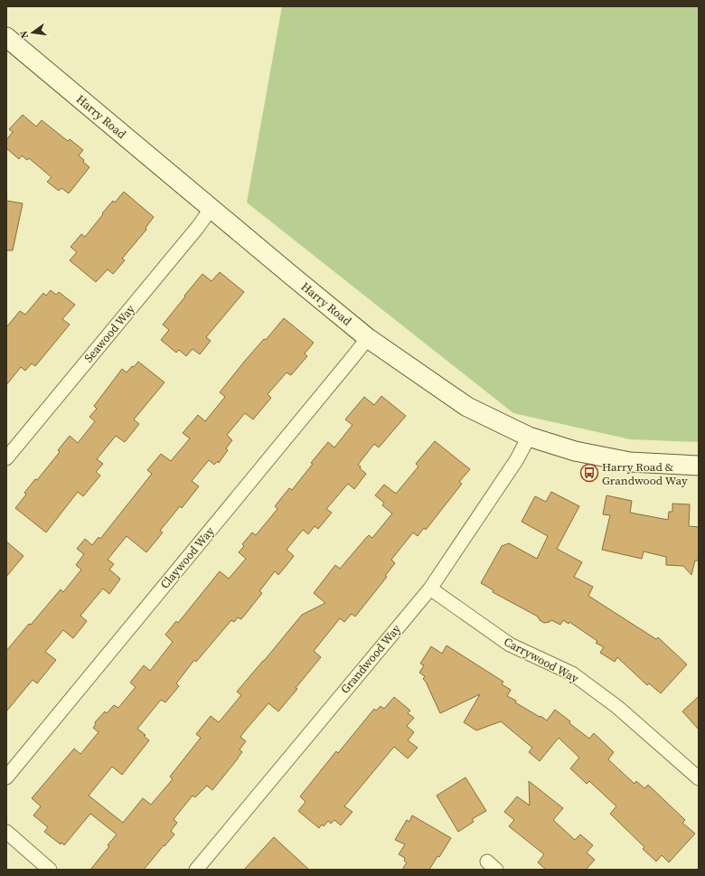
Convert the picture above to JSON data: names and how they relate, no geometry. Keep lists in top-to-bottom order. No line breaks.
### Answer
{"streets":{"street":["Harry Road","Seawood Way","Claywood Way","Grandwood Way","Carrywood Way"]},"crossings":[["Harry Road","Seawood Way"],["Harry Road","Claywood Way"],["Harry Road","Grandwood Way"],["Grandwood Way","Carrywood Way"]],"places":{"bus stop":["Harry Road & Grandwood Way"]},"north":"left"}
